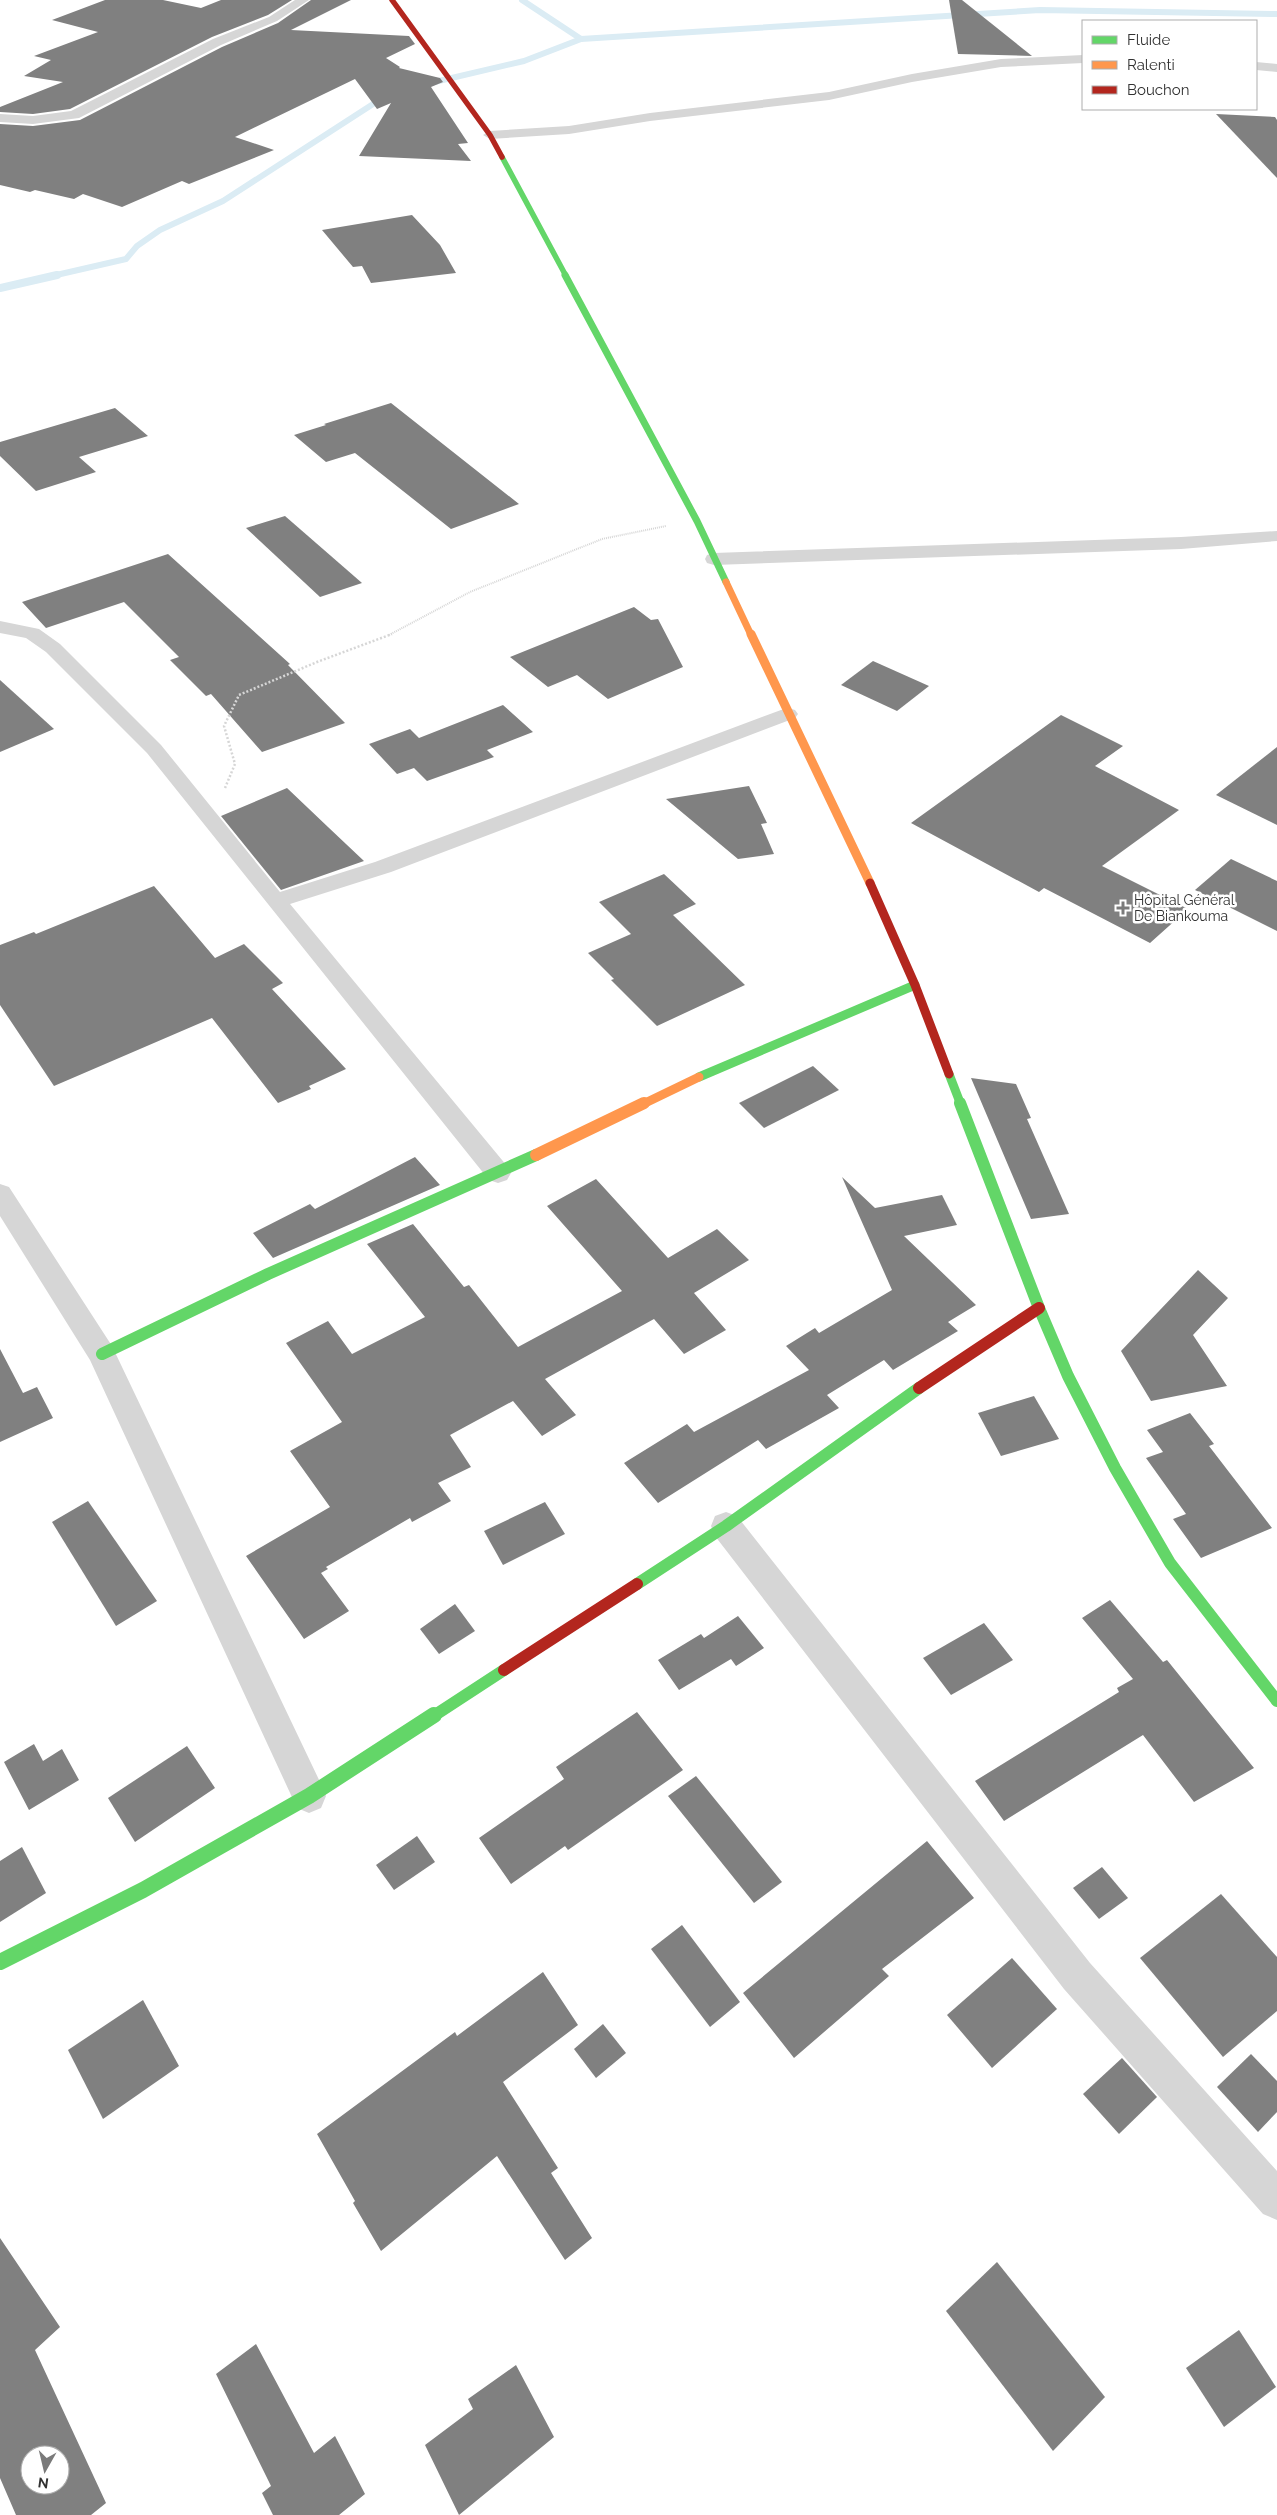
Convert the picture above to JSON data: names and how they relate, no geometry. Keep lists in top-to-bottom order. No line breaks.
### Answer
{"places":{"health":["Hôpital Général De Biankouma"]},"legend":["Fluide","Ralenti","Bouchon"],"north":"bottom"}
